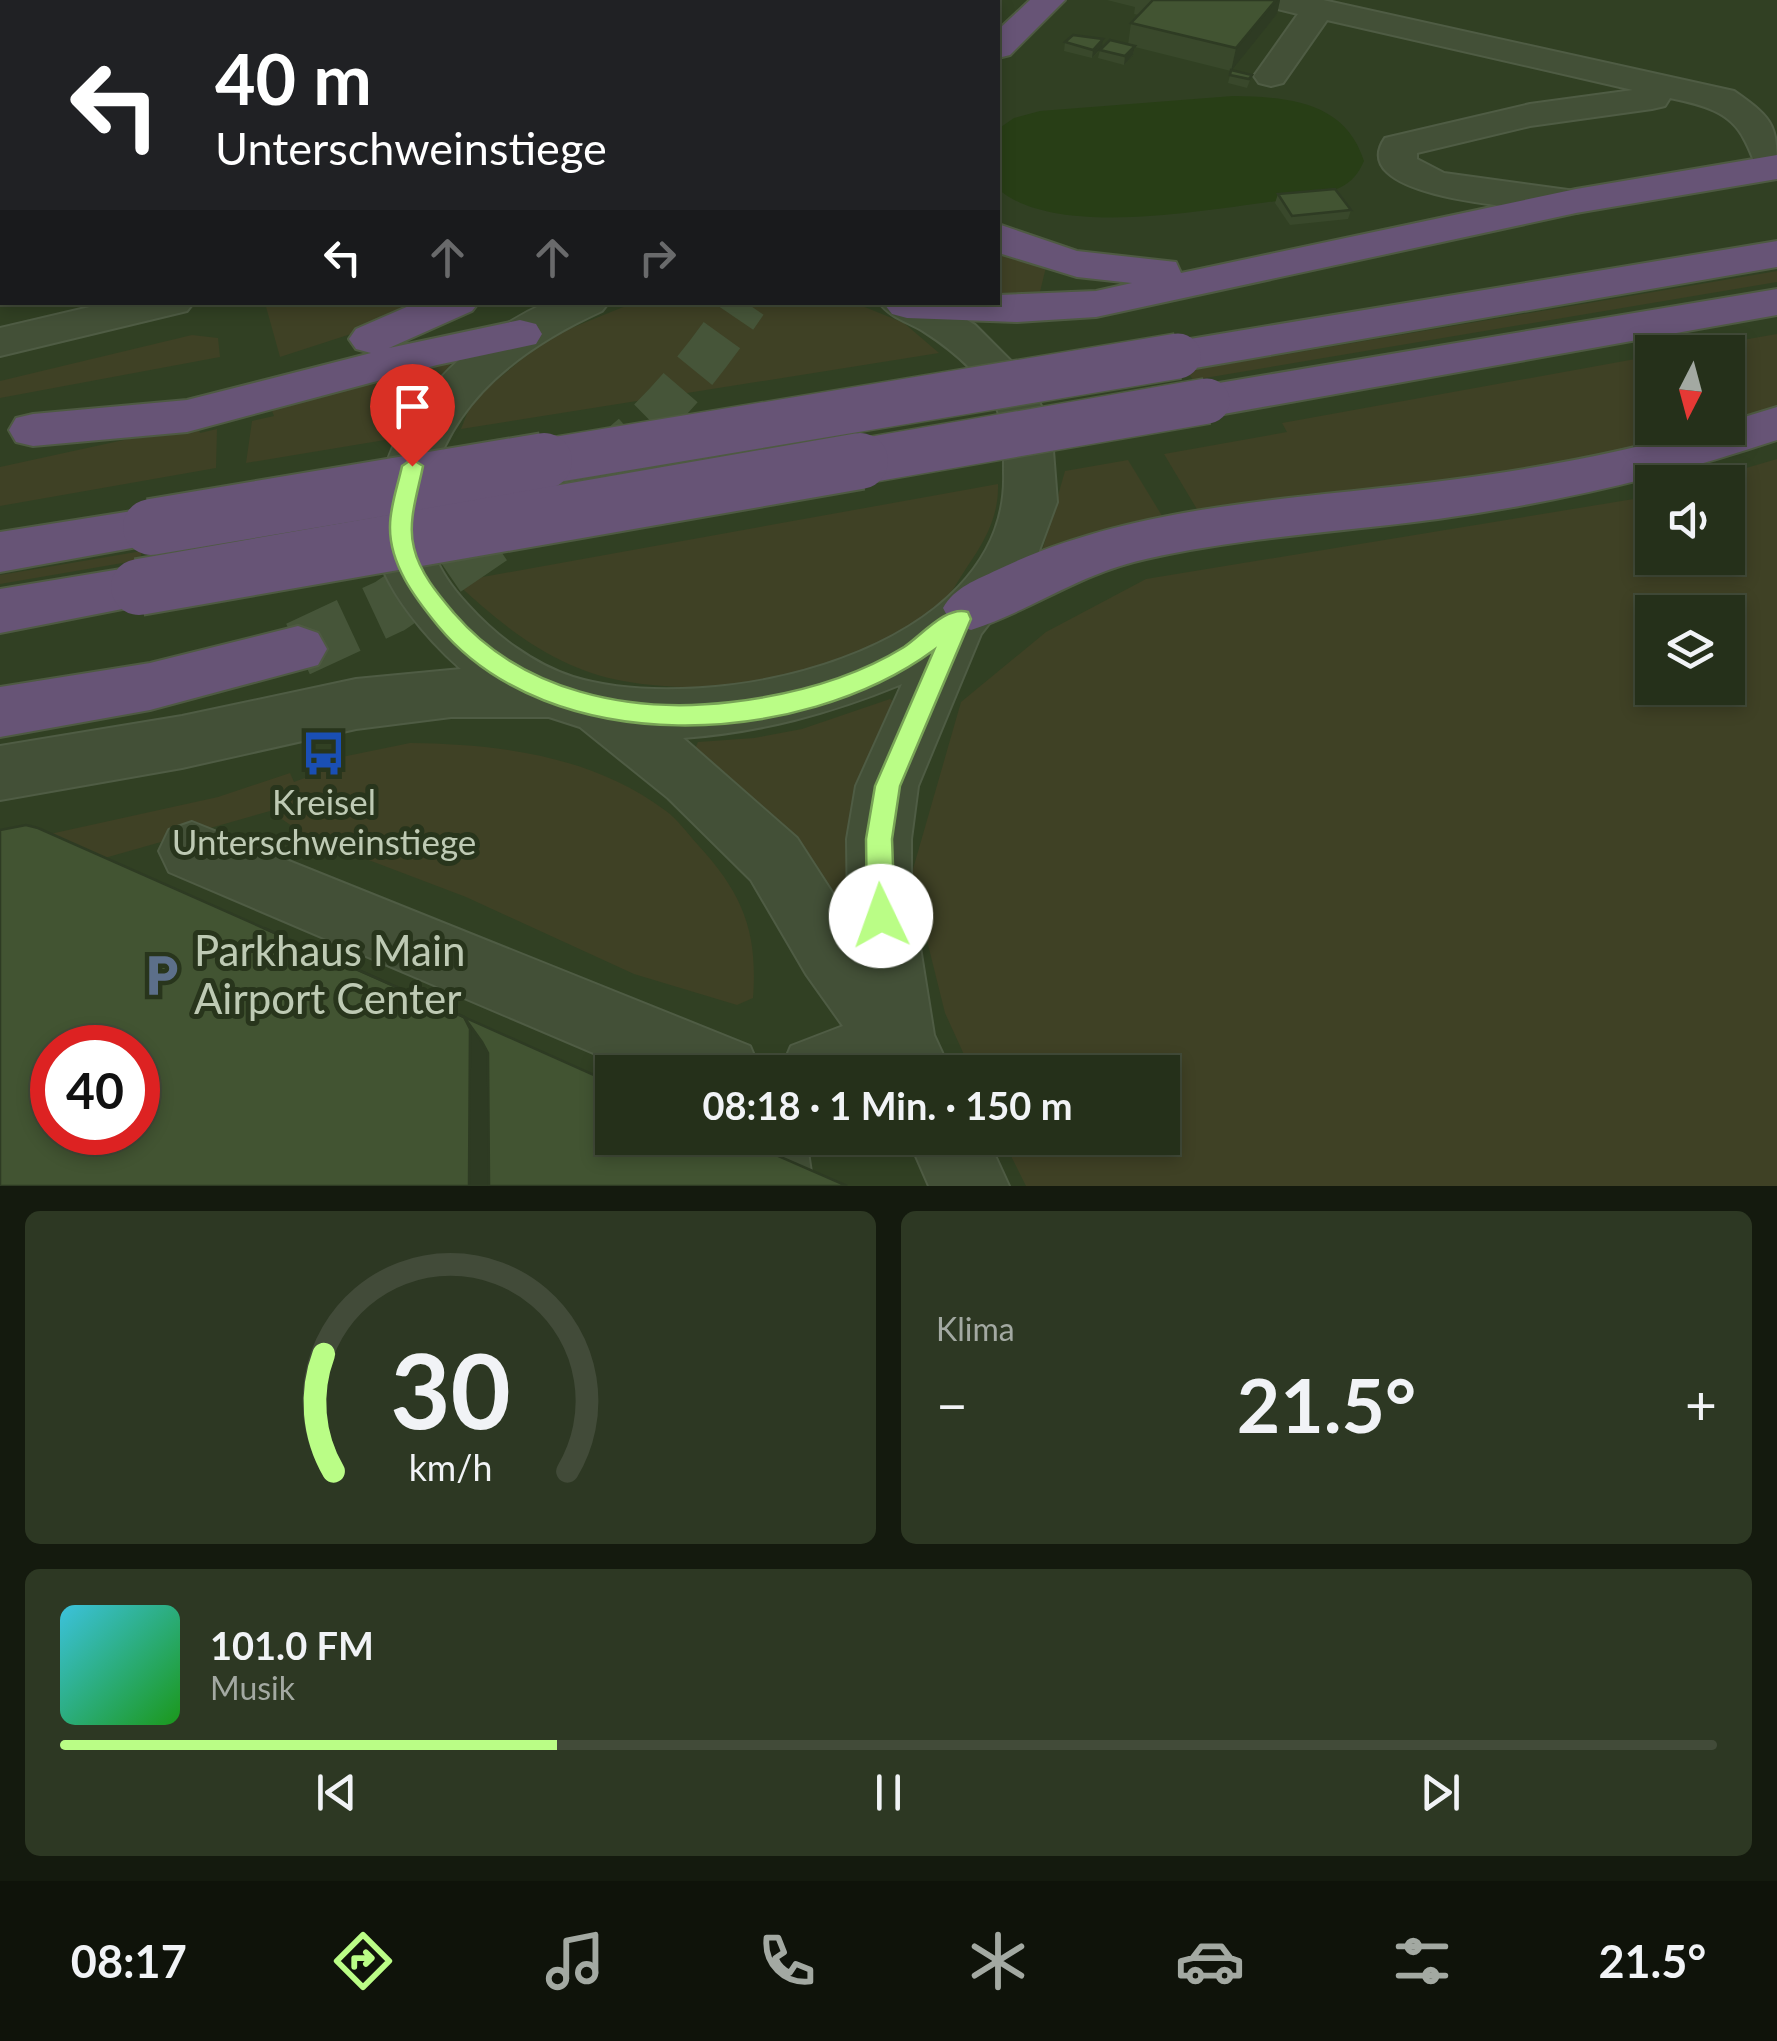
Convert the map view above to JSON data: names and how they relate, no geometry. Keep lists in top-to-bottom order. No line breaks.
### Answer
{"places":{"bus stop":["Kreisel Unterschweinstiege"],"parking":["Parkhaus Main Airport Center"]},"north":"bottom","page":{"turn":["40 m","Unterschweinstiege"],"limit":"40","trip":"08:18 · 1 Min. · 150 m","tile":"Klima","heat":["−","21.5°","+"],"song":["101.0 FM","Musik"],"tabs":["08:17","21.5°"],"gauge":["30","km/h"]}}
